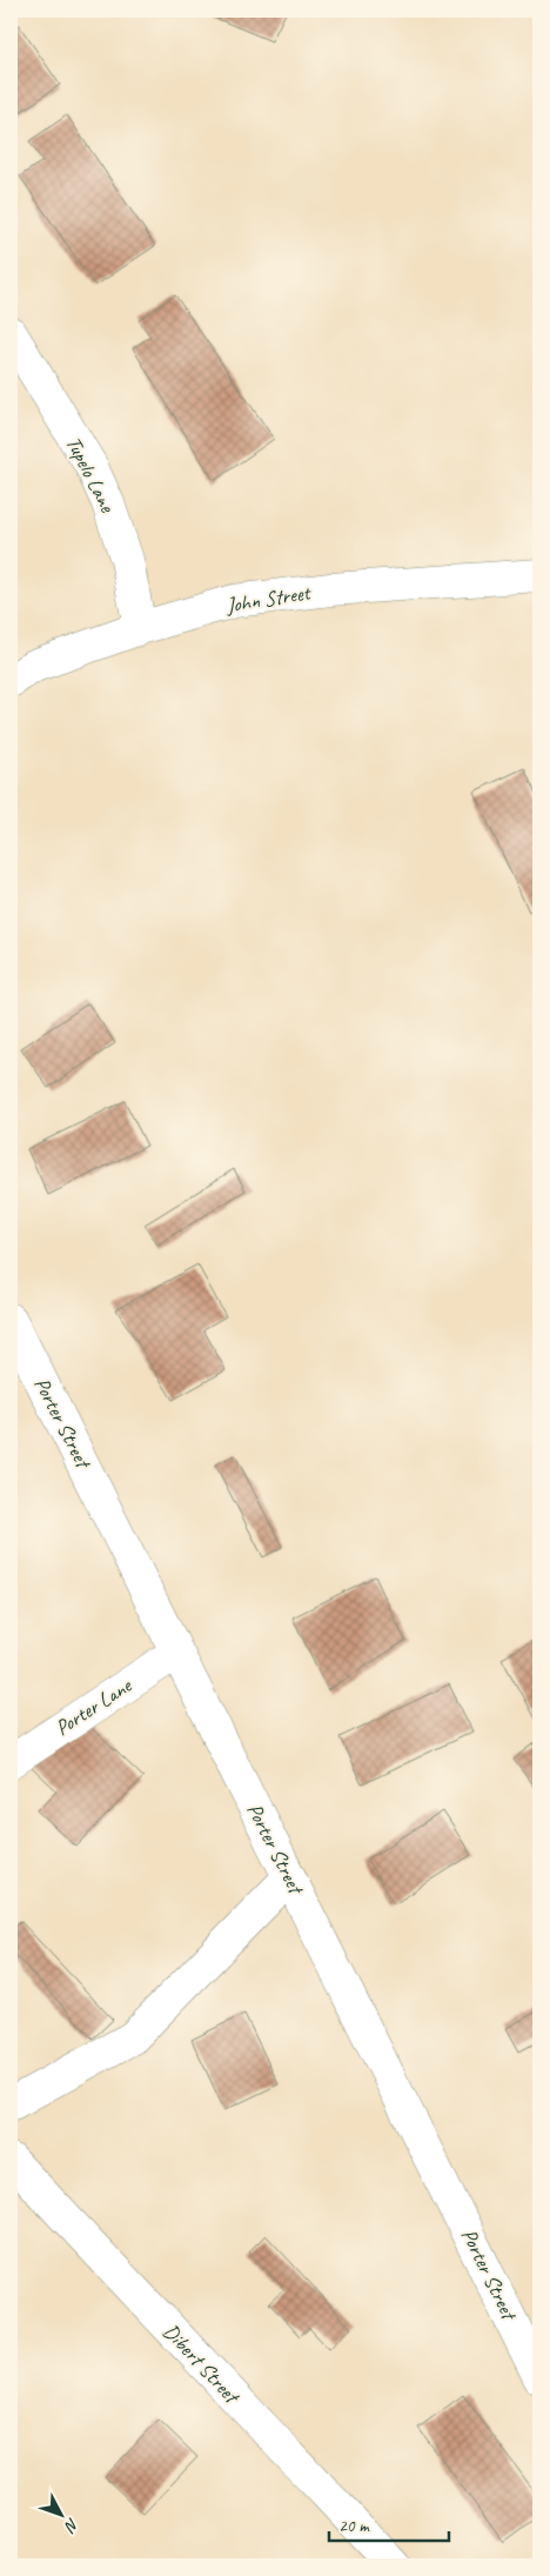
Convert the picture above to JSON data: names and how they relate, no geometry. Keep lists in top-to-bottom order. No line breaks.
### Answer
{"streets":{"street":["Tupelo Lane","John Street","Porter Street","Porter Lane","Dibert Street"]},"crossings":[["Tupelo Lane","John Street"],["Porter Street","Porter Lane"]],"scale_bar":"20 m","north":"bottom right"}
